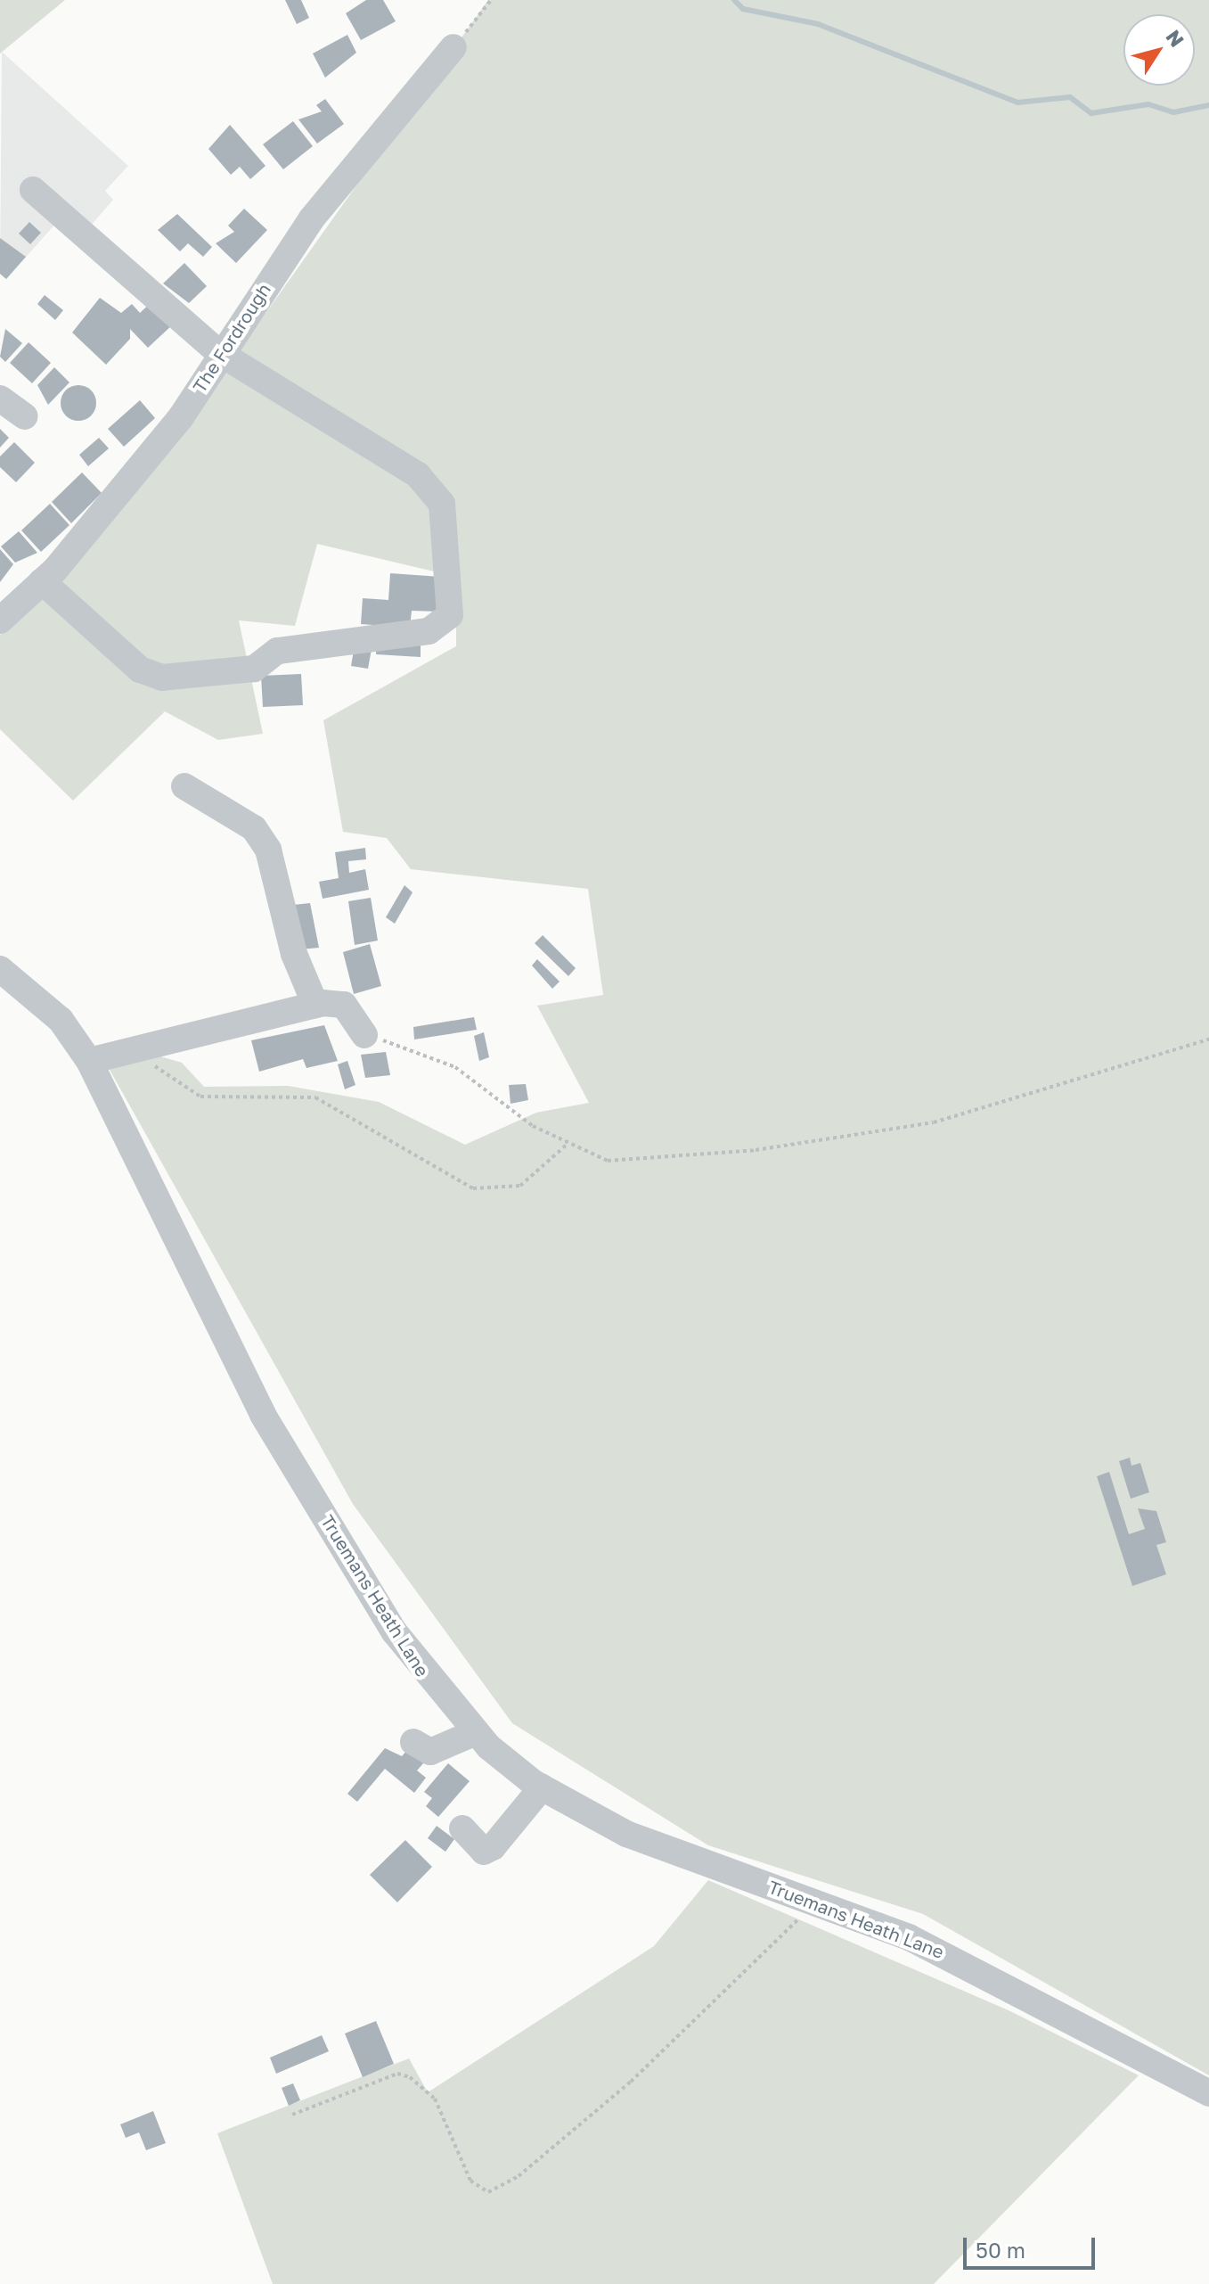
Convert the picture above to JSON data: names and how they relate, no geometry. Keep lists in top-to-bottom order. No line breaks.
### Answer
{"streets":{"street":["The Fordrough","Truemans Heath Lane"]},"scale_bar":"50 m","north":"top right"}
